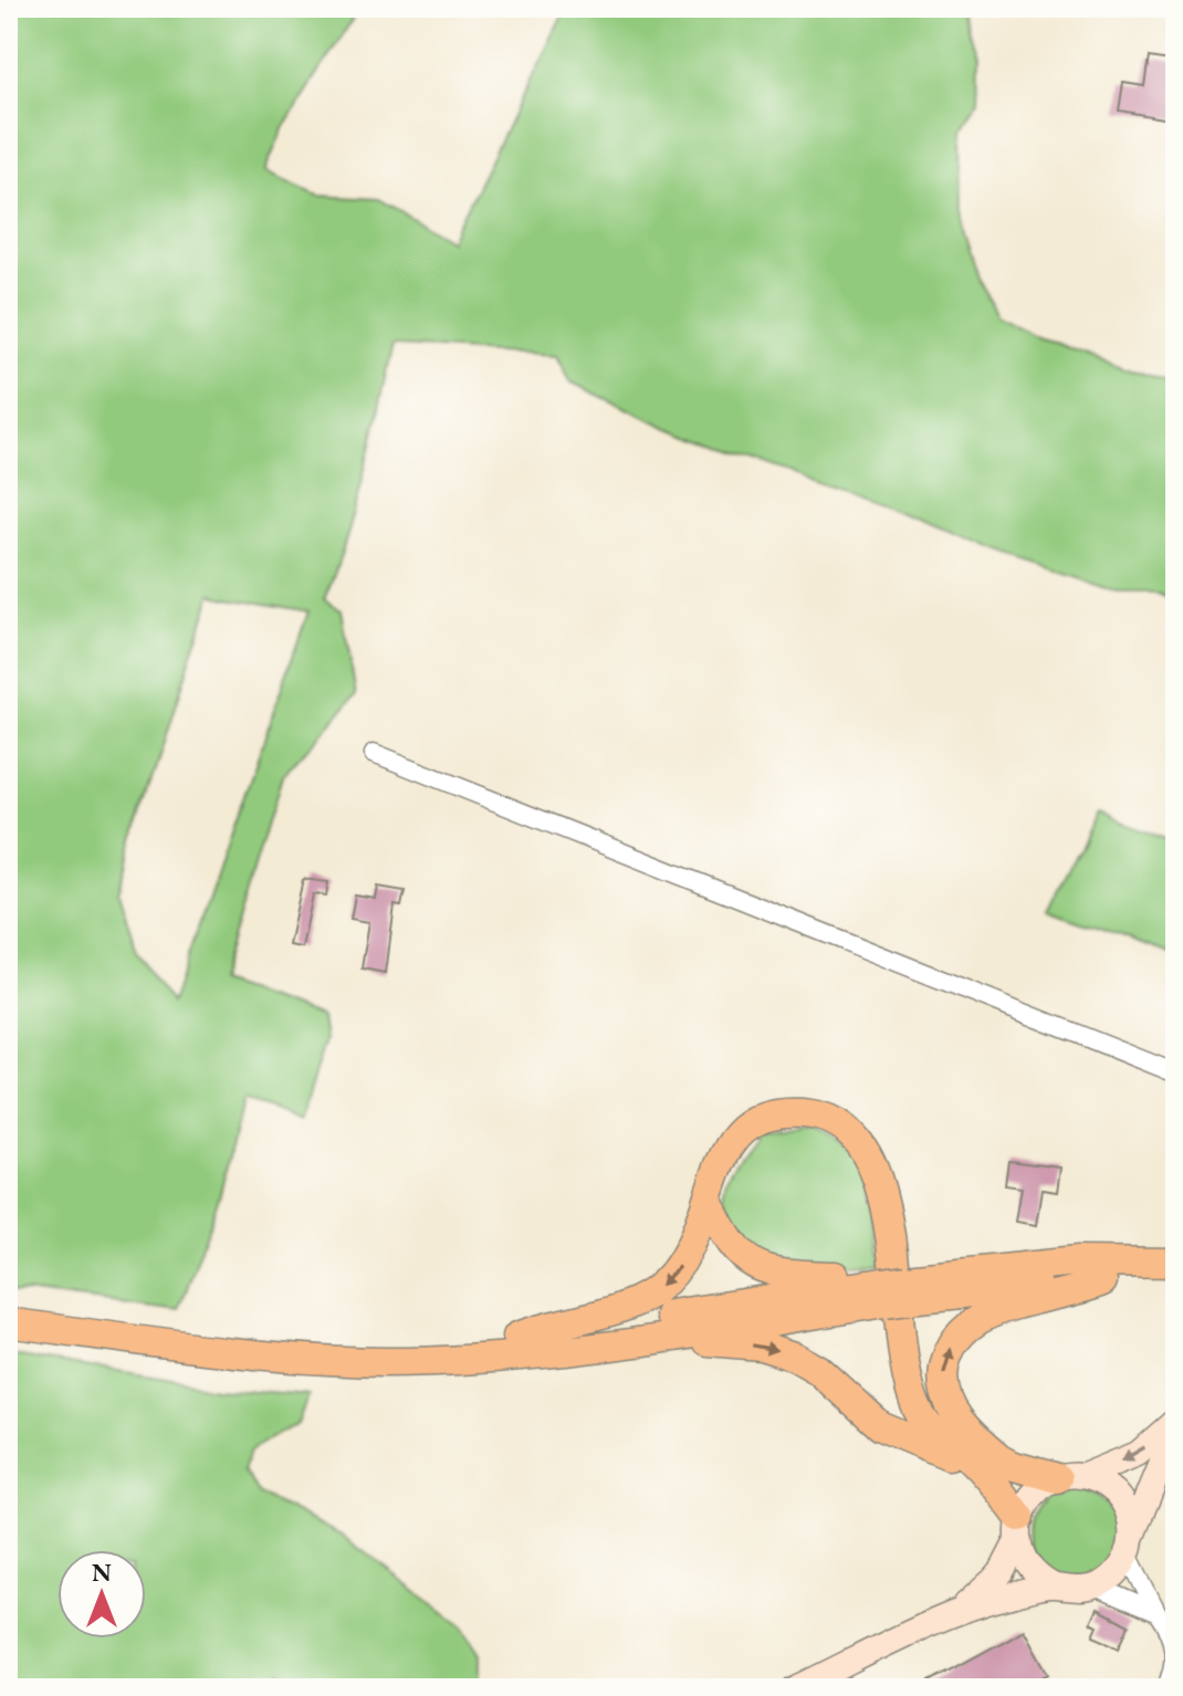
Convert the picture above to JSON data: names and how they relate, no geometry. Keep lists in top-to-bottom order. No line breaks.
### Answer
{"north":"top"}
